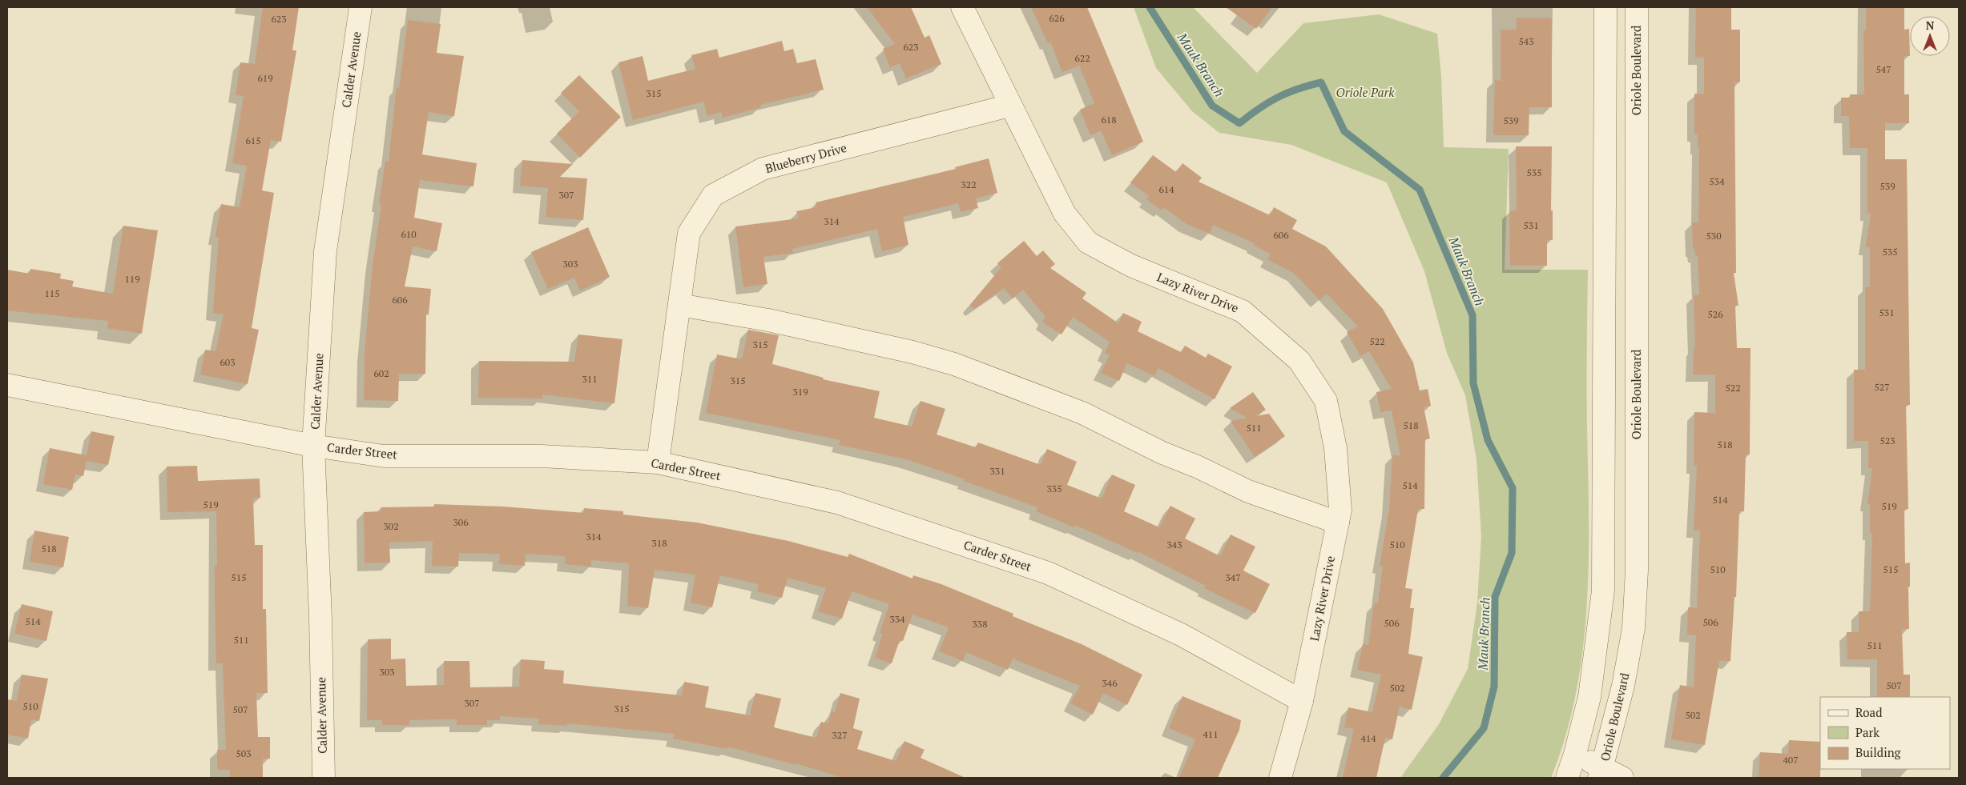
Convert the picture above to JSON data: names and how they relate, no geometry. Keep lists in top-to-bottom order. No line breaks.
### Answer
{"streets":{"street":["Calder Avenue","Oriole Boulevard","Blueberry Drive","Lazy River Drive","Carder Street"]},"crossings":[["Calder Avenue","Carder Street"],["Blueberry Drive","Lazy River Drive"],["Blueberry Drive","Carder Street"],["Lazy River Drive","Carder Street"]],"water":["Mauk Branch"],"parks":["Oriole Park"],"house_numbers":["626","623","543","623","622","547","619","315","618","539","615","535","534","322","539","614","307","314","531","610","606","530","535","303","119","115","606","531","526","522","315","603","602","311","315","527","522","319","518","511","523","518","331","514","335","514","519","519","306","302","314","318","343","510","518","510","515","515","347","334","514","506","506","338","511","511","303","346","507","502","307","510","315","507","502","411","327","414","503","407"],"legend":["Road","Park","Building"],"north":"top"}
